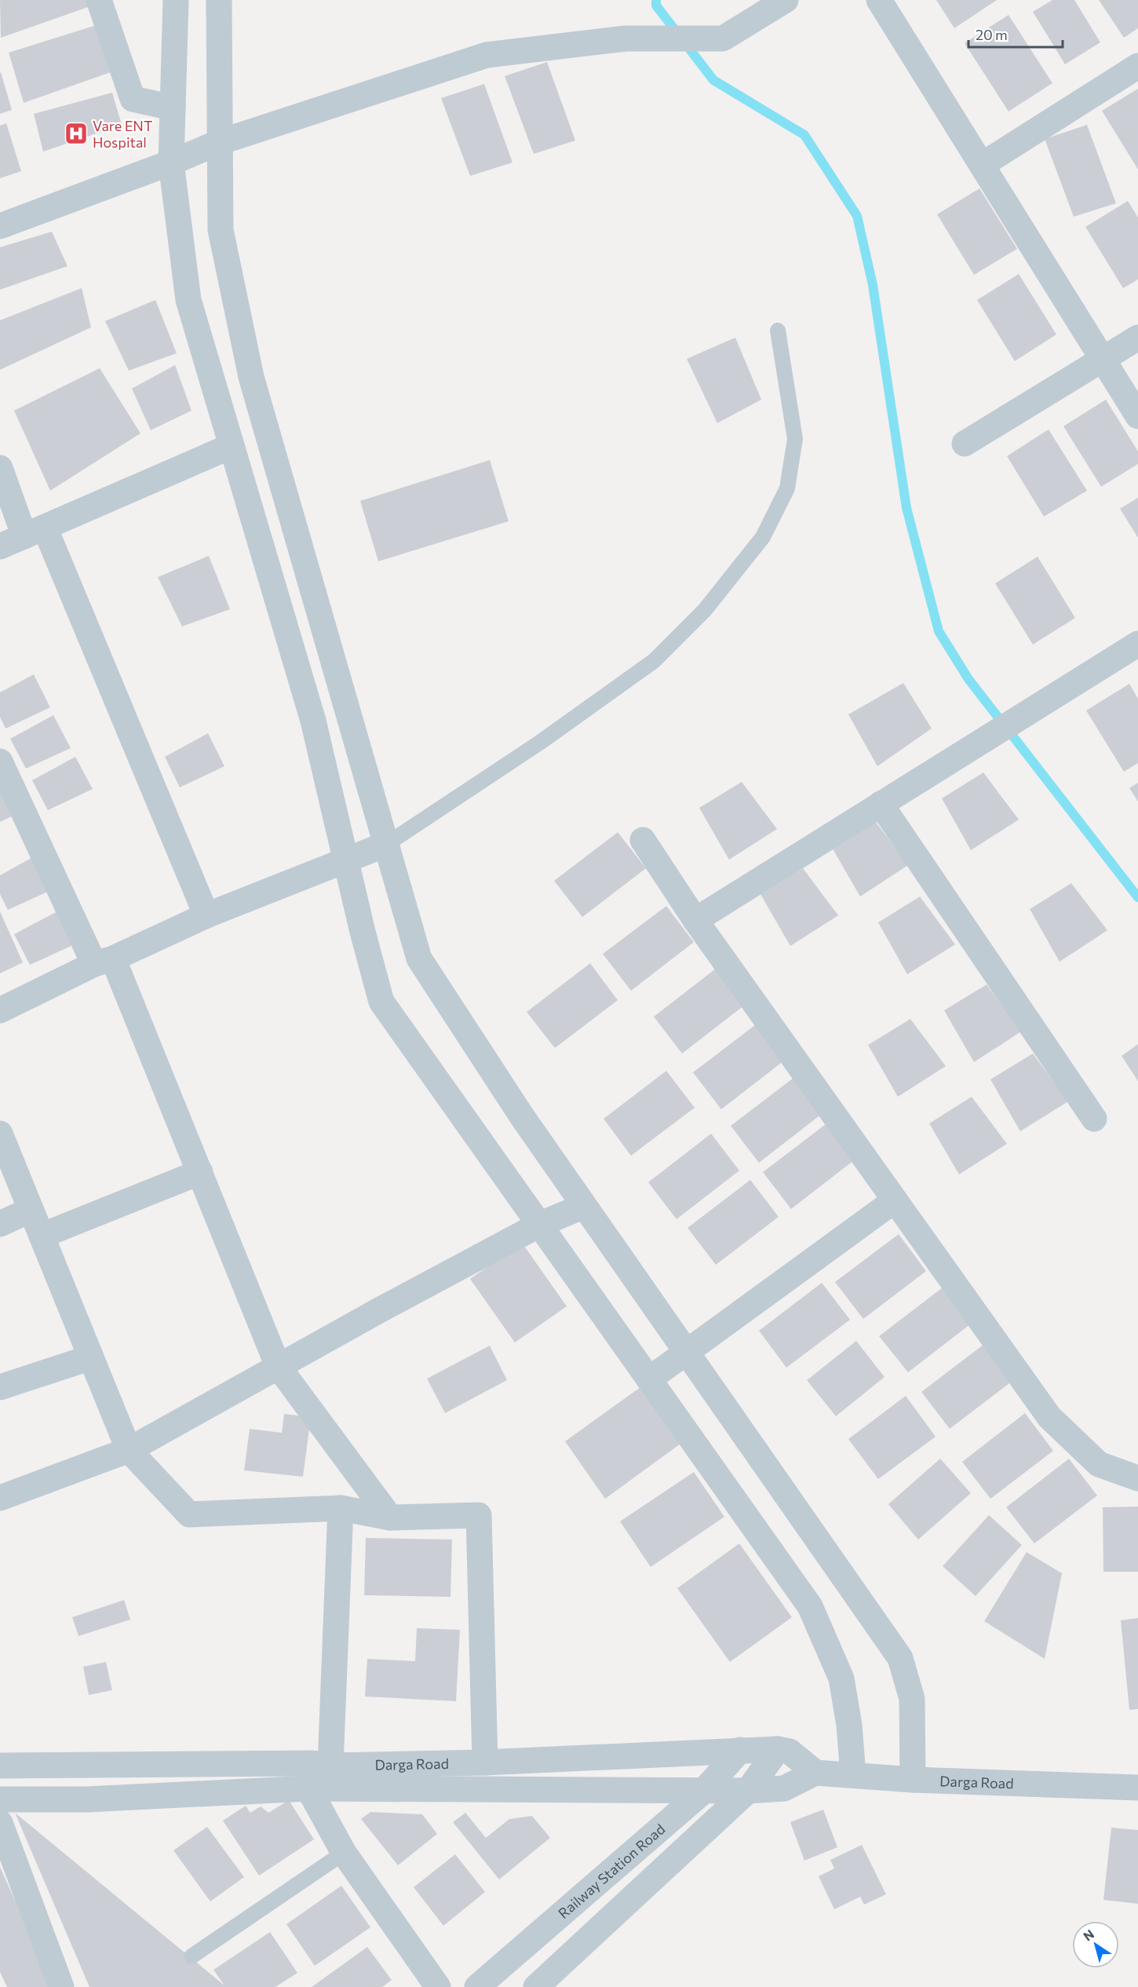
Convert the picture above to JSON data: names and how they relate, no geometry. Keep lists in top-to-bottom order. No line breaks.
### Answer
{"streets":{"street":["Darga Road","Railway Station Road"]},"crossings":[["Darga Road","Railway Station Road"]],"places":{"hospital":["Vare ENT Hospital"]},"scale_bar":"20 m","north":"top left"}
